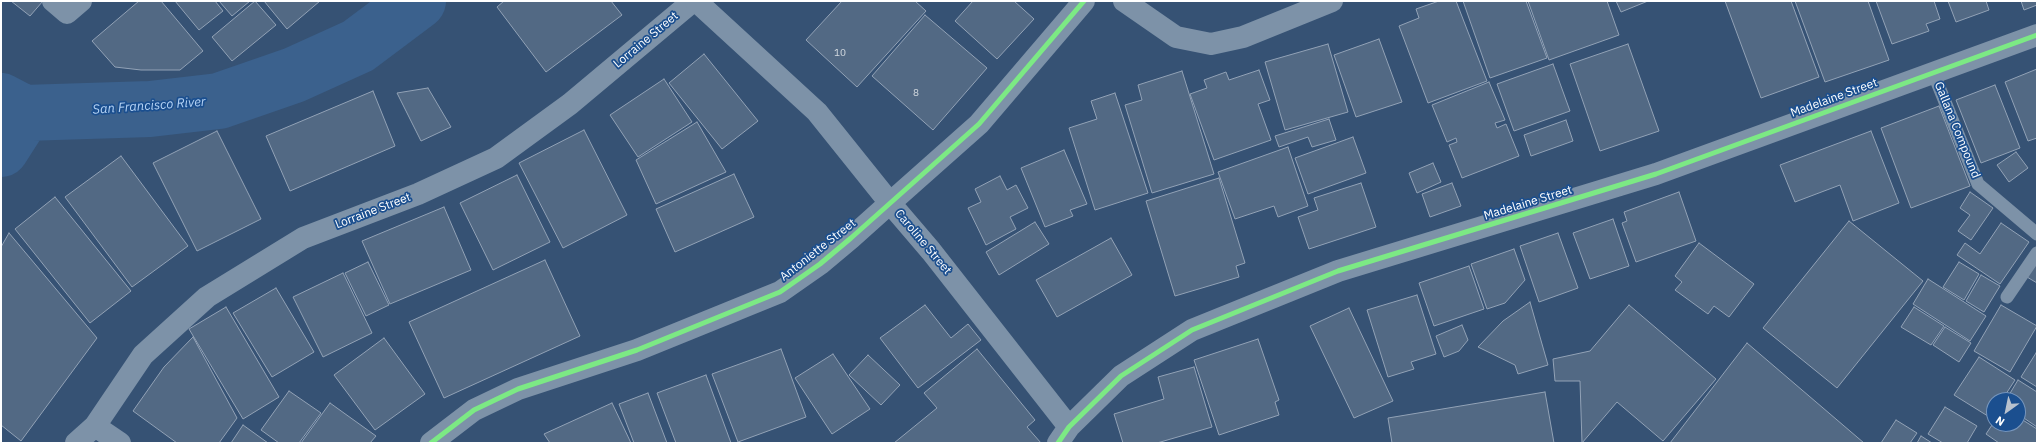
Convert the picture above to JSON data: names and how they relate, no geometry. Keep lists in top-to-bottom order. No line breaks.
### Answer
{"streets":{"street":["Lorraine Street","Madelaine Street","Caroline Street","Antoniette Street"],"lane":["Gallana Compound"]},"crossings":[["Madelaine Street","Gallana Compound"],["Madelaine Street","Caroline Street"],["Caroline Street","Antoniette Street"]],"water":["San Francisco River"],"house_numbers":["10","8"],"north":"bottom left"}
